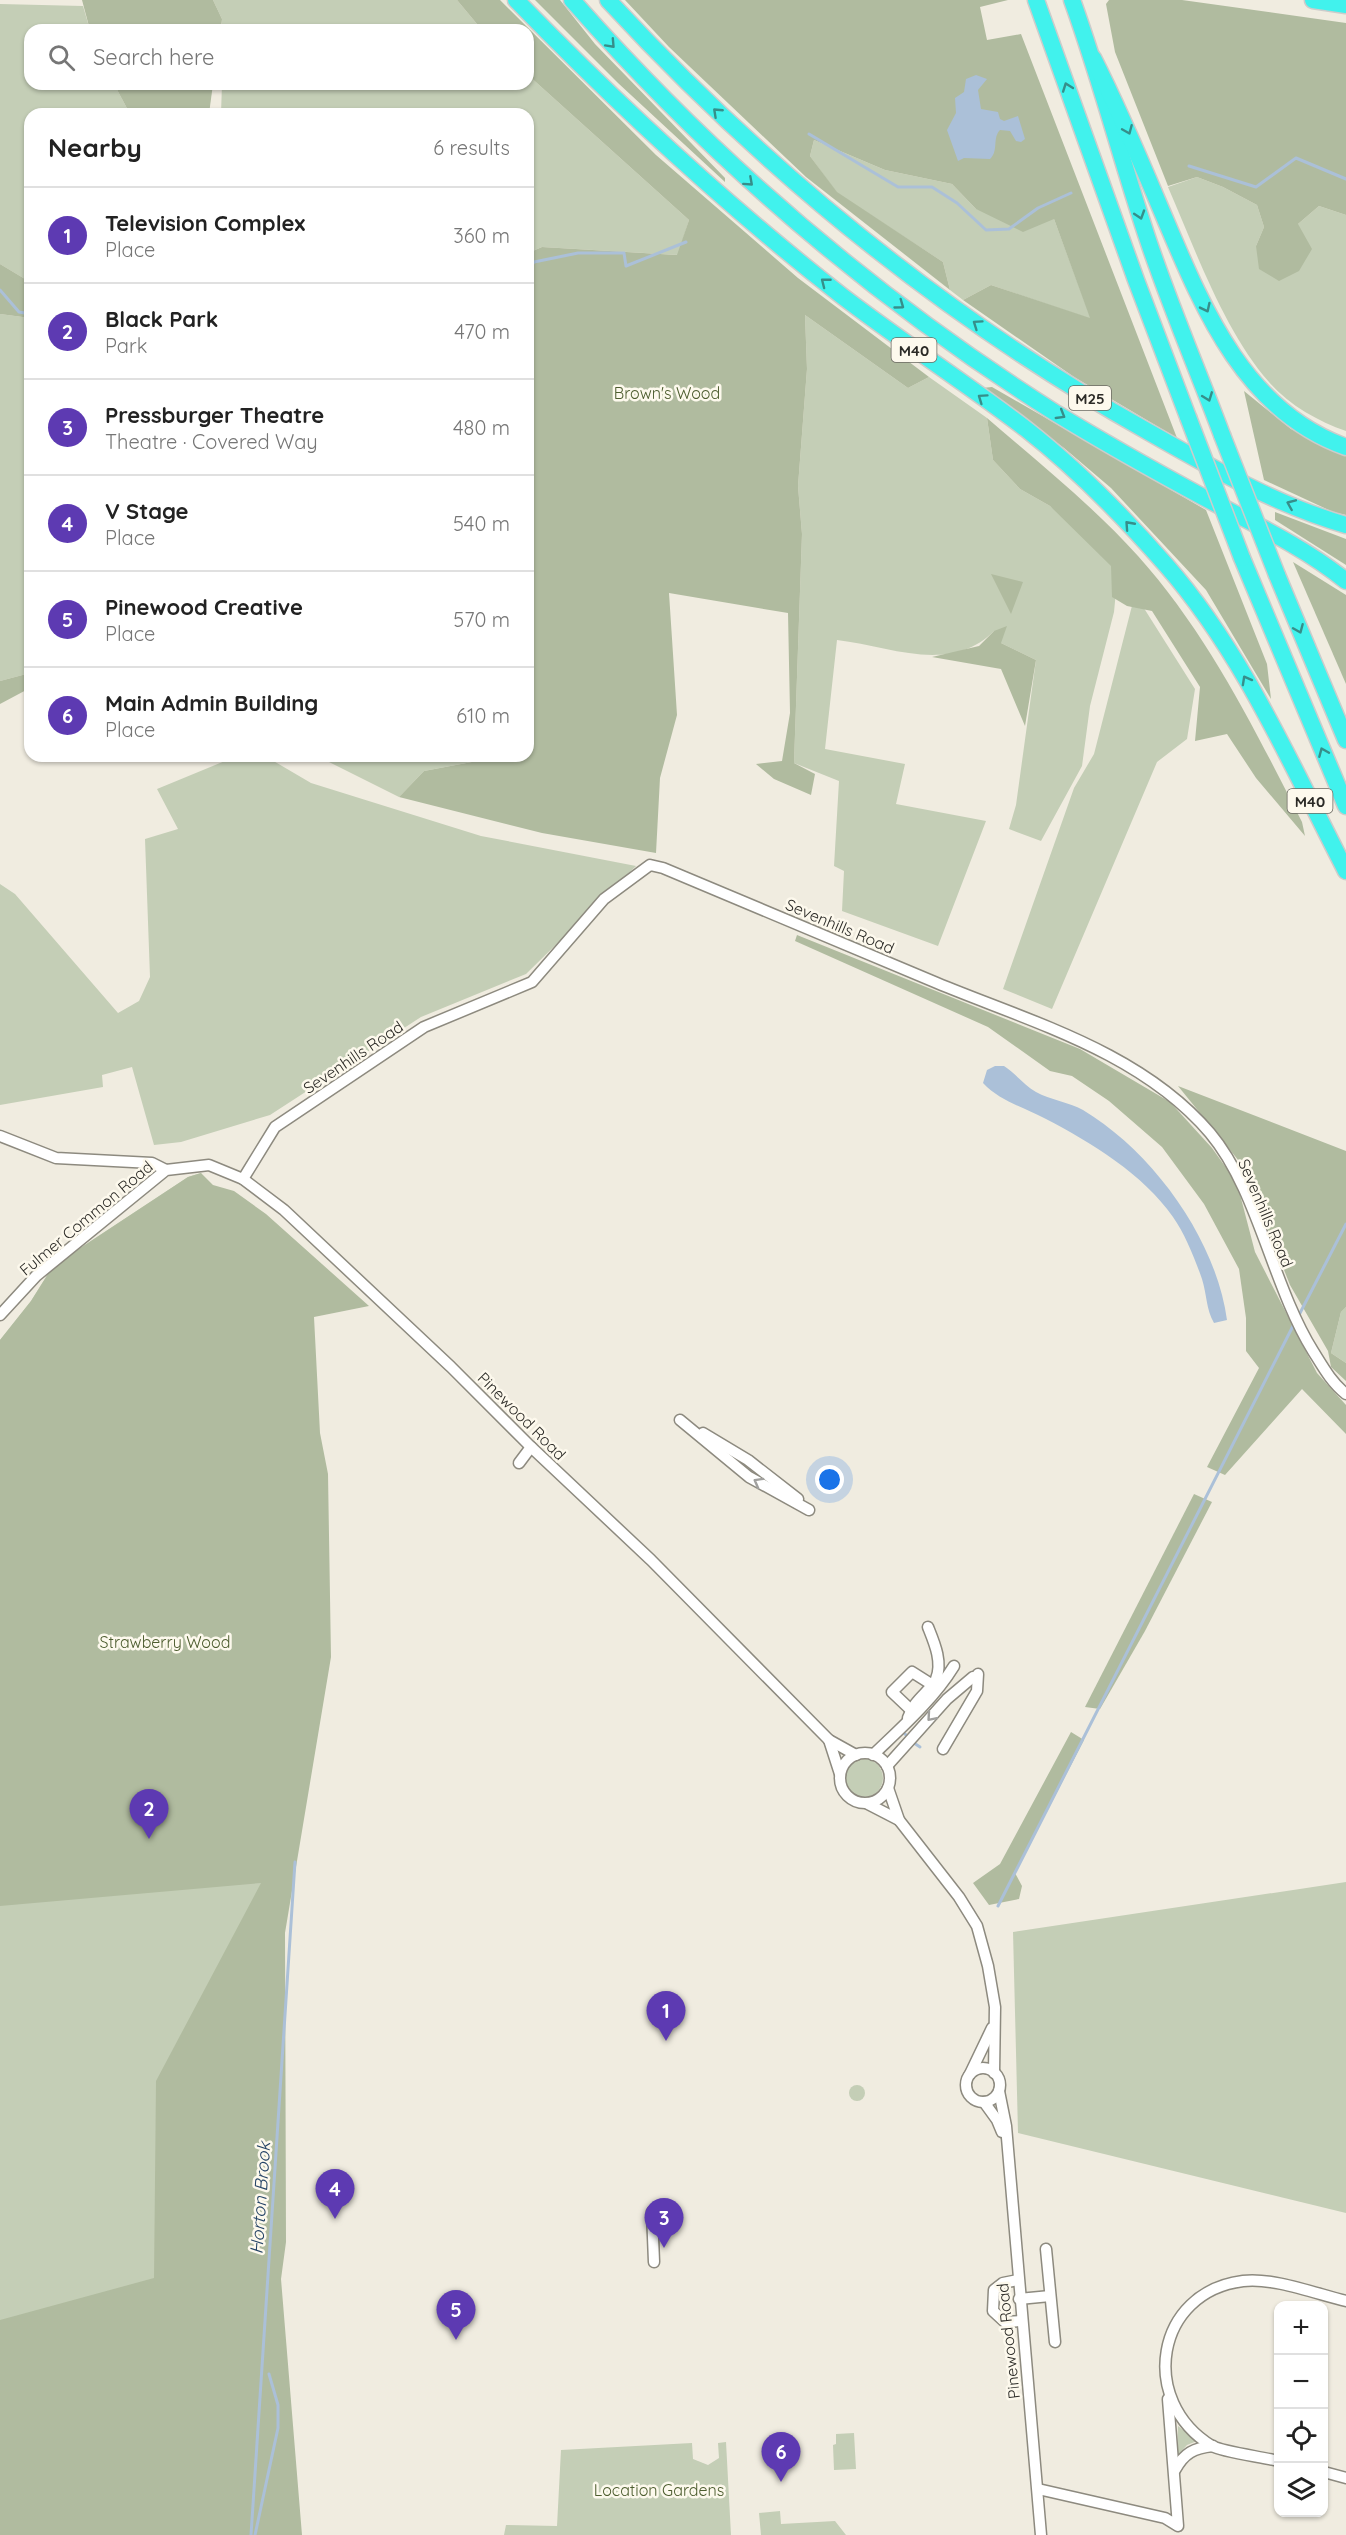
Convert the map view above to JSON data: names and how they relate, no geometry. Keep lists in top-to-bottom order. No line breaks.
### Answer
{"streets":{"highway":["M40","M25"],"street":["Sevenhills Road","Fulmer Common Road","Pinewood Road"]},"crossings":[["Sevenhills Road","Pinewood Road"],["Fulmer Common Road","Pinewood Road"]],"water":["Horton Brook"],"parks":["Brown's Wood","Strawberry Wood","Location Gardens"],"page":{"search":"Search here","heading":["Nearby","6 results"],"list":[{"mark":"1","name":"Television Complex","note":"Place","value":"360 m"},{"mark":"2","name":"Black Park","note":"Park","value":"470 m"},{"mark":"3","name":"Pressburger Theatre","note":"Theatre · Covered Way","value":"480 m"},{"mark":"4","name":"V Stage","note":"Place","value":"540 m"},{"mark":"5","name":"Pinewood Creative","note":"Place","value":"570 m"},{"mark":"6","name":"Main Admin Building","note":"Place","value":"610 m"}],"pins":["2","1","4","3","5","6"],"map_buttons":["+","−"]}}
